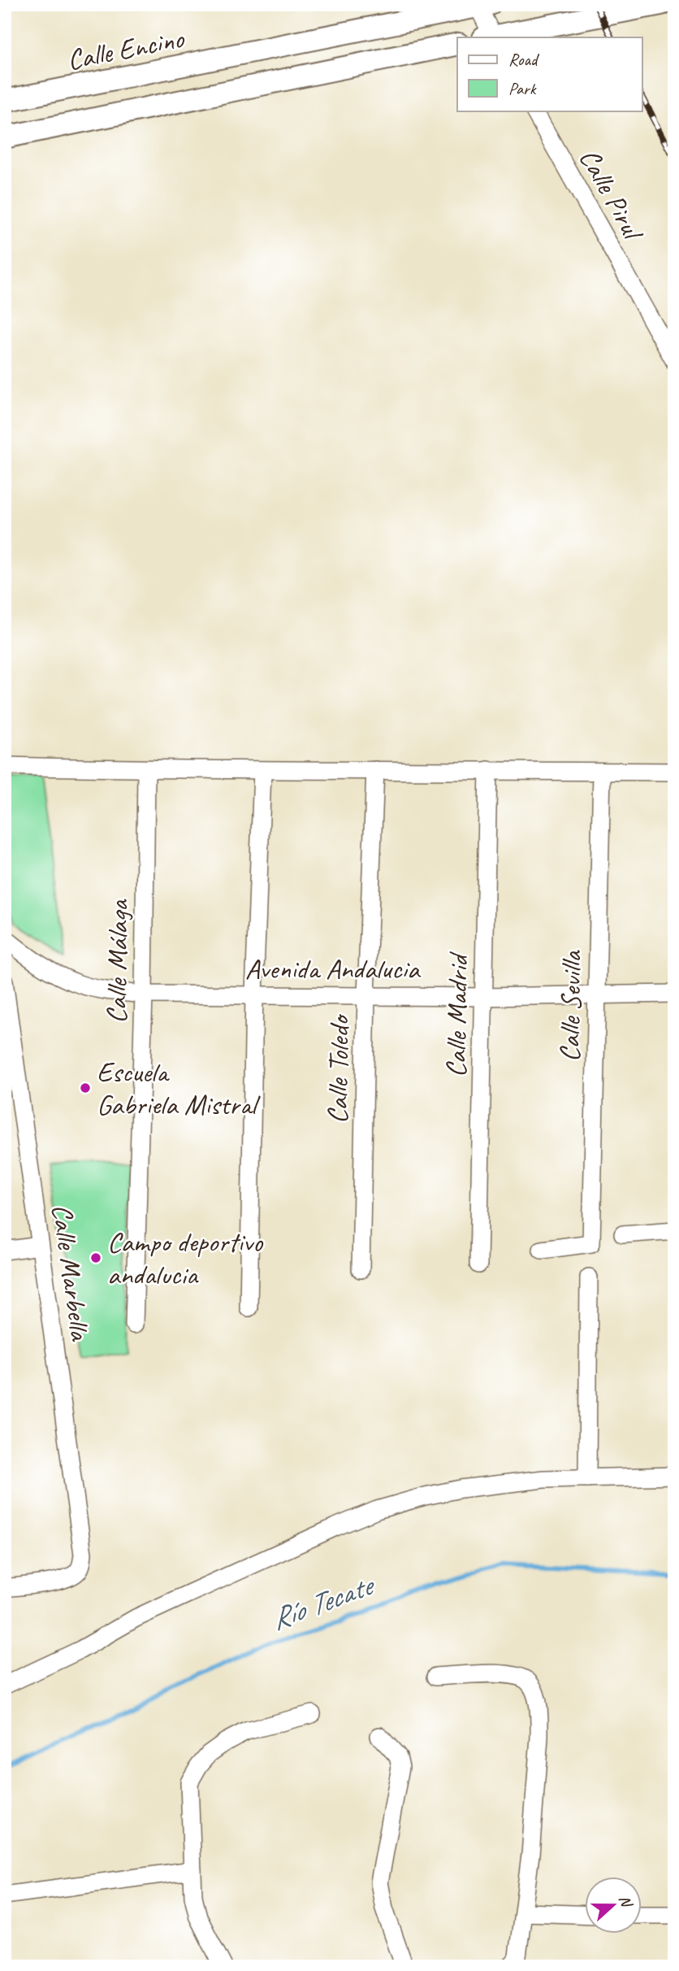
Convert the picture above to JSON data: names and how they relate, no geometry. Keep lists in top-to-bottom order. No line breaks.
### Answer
{"streets":{"street":["Calle Encino","Calle Pirul","Calle Málaga","Avenida Andalucia","Calle Sevilla","Calle Madrid","Calle Toledo","Calle Marbella"]},"crossings":[["Calle Málaga","Avenida Andalucia"],["Avenida Andalucia","Calle Sevilla"],["Avenida Andalucia","Calle Madrid"],["Avenida Andalucia","Calle Toledo"]],"water":["Río Tecate"],"places":["Escuela Gabriela Mistral","Campo deportivo andalucia"],"legend":["Road","Park"],"north":"right"}
